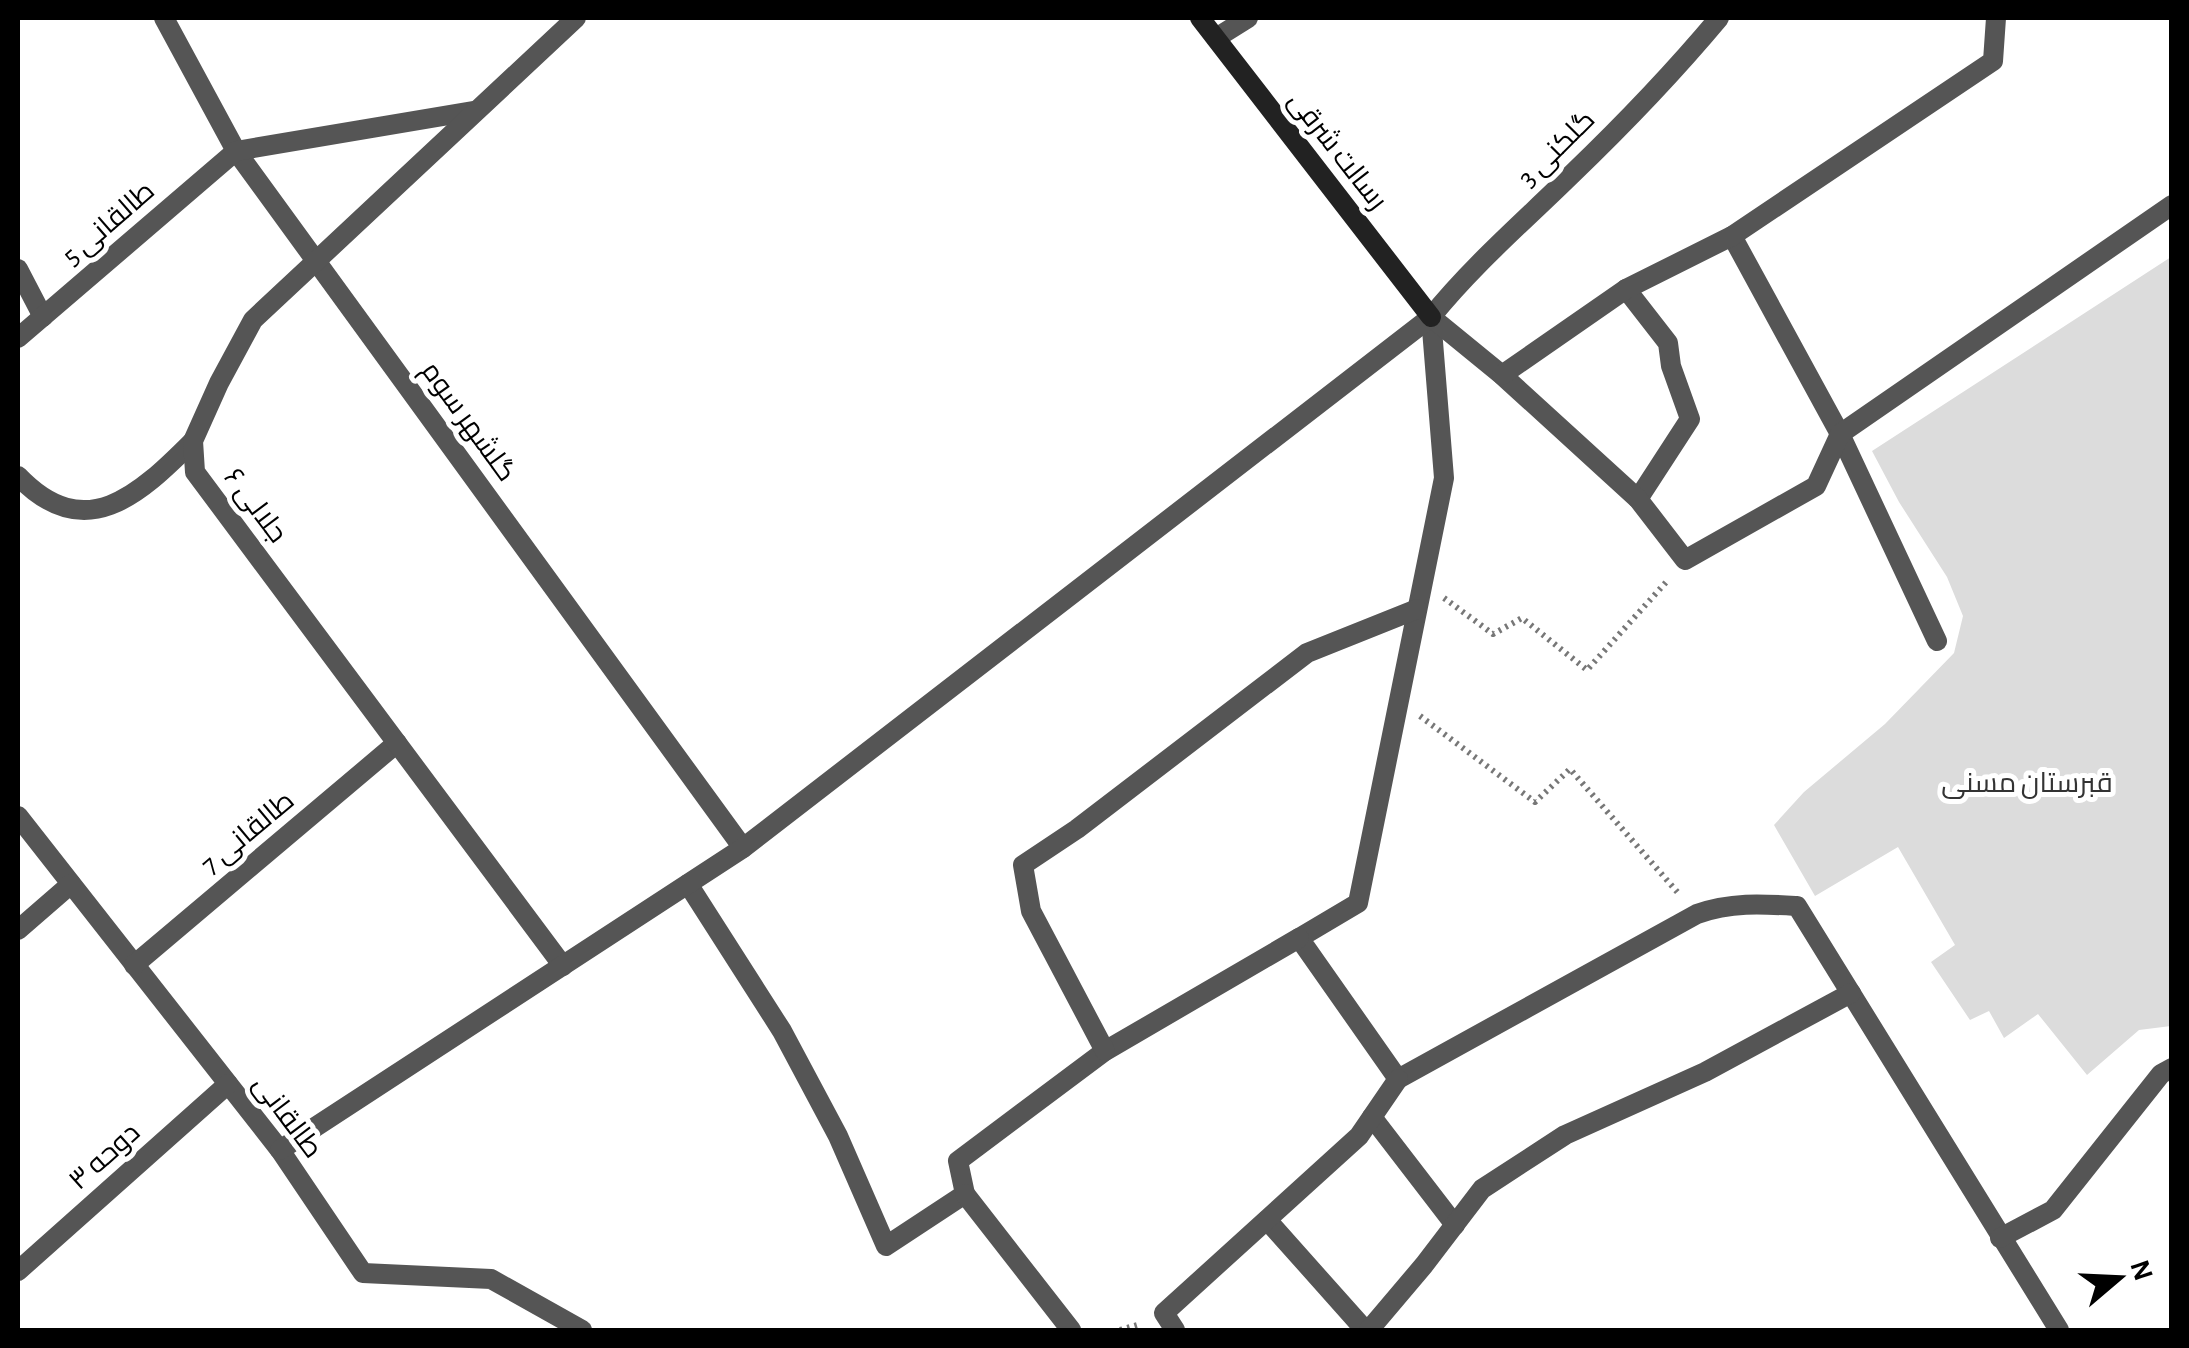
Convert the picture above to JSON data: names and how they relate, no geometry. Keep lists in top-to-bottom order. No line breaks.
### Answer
{"streets":{"main road":["رسالت شرقی"],"street":["گلکنی 3","طالقانی 5","گلشهر سوم","جلالی ۶","طالقانی 7","طالقانی","دوحه ۳"]},"crossings":[["گلکنی 3","رسالت شرقی"],["گلکنی 3","گلشهر سوم"],["گلکنی 3","جلالی ۶"],["گلکنی 3","طالقانی"],["طالقانی 5","گلشهر سوم"],["جلالی ۶","طالقانی 7"],["طالقانی 7","طالقانی"],["طالقانی","دوحه ۳"]],"parks":["قبرستان مسنی"],"north":"right"}
